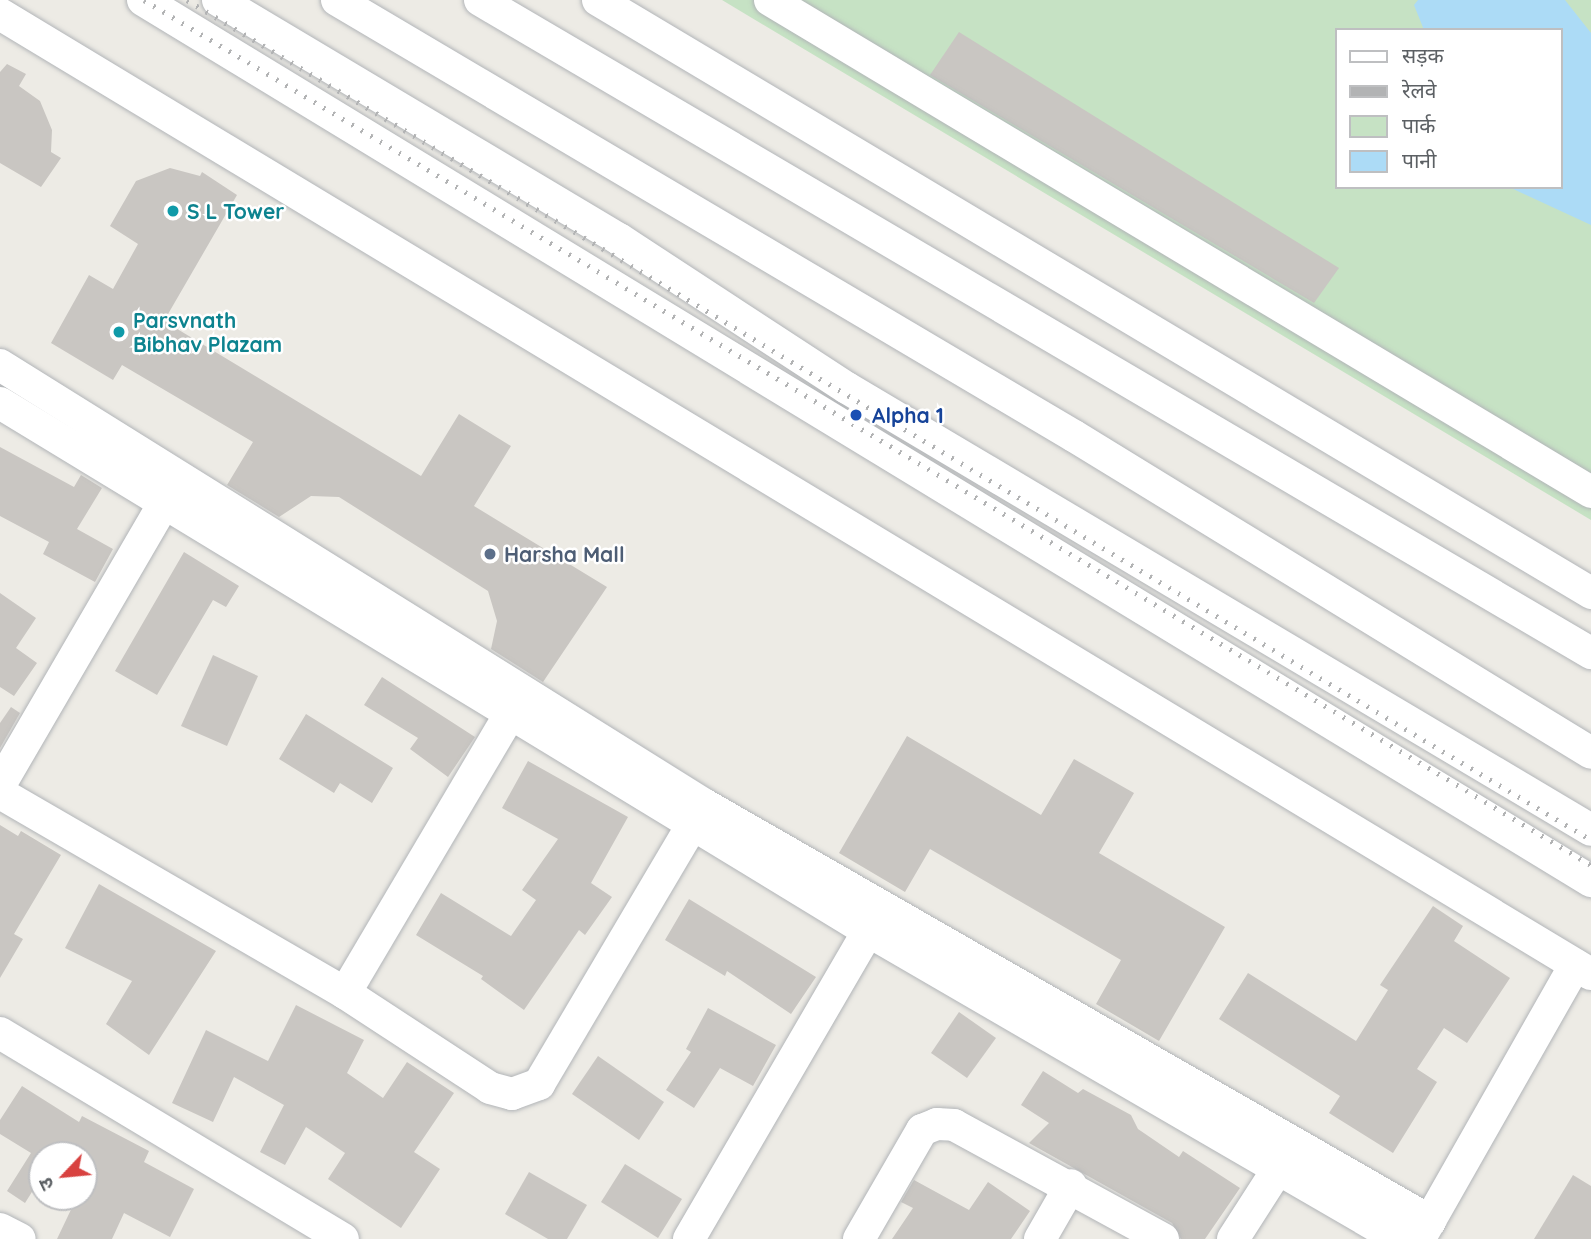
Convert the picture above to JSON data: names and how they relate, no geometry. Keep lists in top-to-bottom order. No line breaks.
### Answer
{"places":["S L Tower","Parsvnath Bibhav Plazam","Alpha 1","Harsha Mall"],"legend":["सड़क","रेलवे","पार्क","पानी"],"north":"bottom left"}
